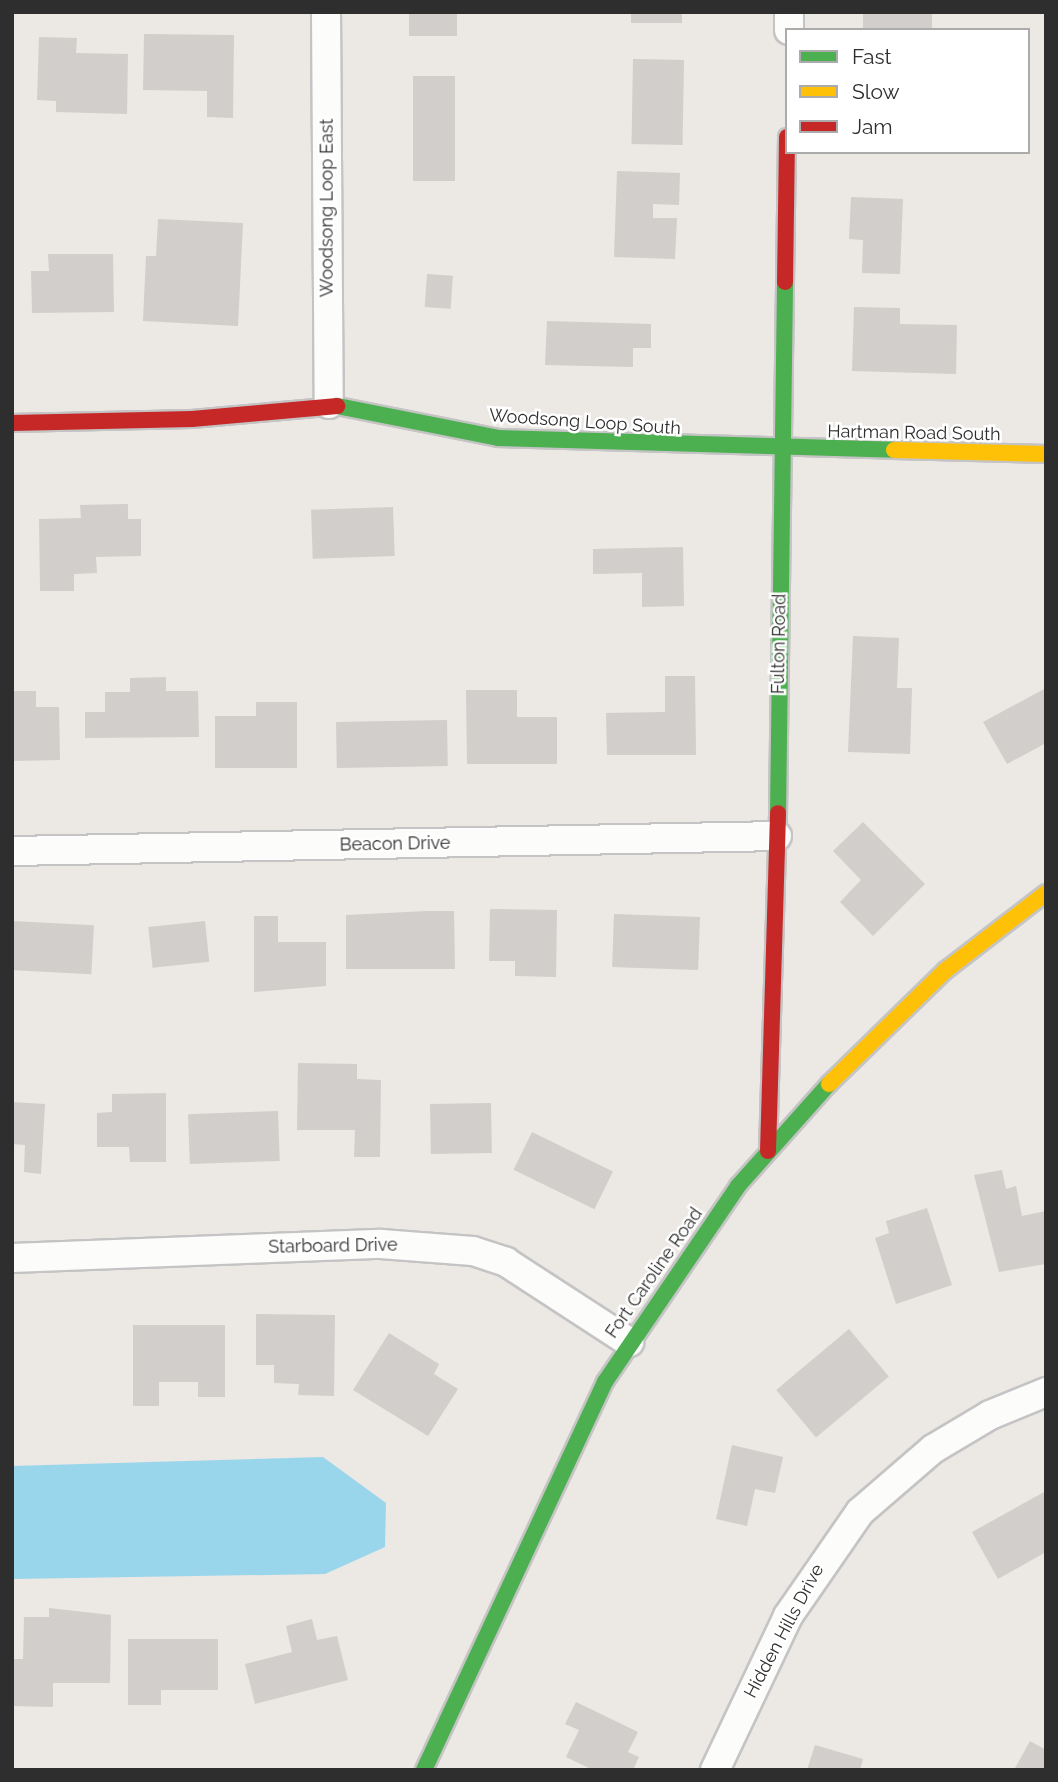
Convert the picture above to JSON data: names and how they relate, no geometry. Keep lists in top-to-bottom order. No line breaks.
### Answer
{"streets":{"street":["Woodsong Loop East","Woodsong Loop South","Hartman Road South","Fulton Road","Beacon Drive","Starboard Drive","Fort Caroline Road","Hidden Hills Drive"]},"crossings":[["Woodsong Loop East","Woodsong Loop South"],["Woodsong Loop South","Hartman Road South"],["Woodsong Loop South","Fulton Road"],["Hartman Road South","Fulton Road"],["Fulton Road","Beacon Drive"],["Fulton Road","Fort Caroline Road"],["Starboard Drive","Fort Caroline Road"]],"legend":["Fast","Slow","Jam"]}
